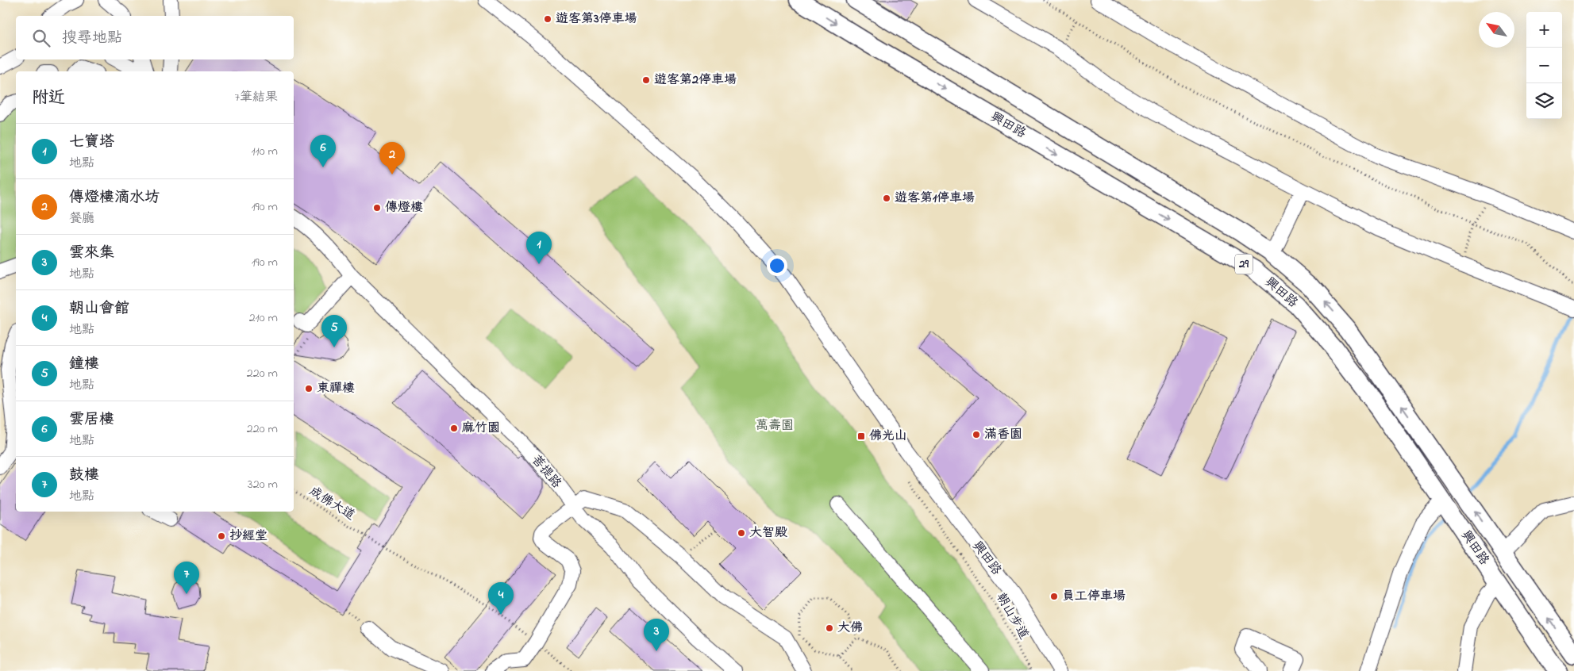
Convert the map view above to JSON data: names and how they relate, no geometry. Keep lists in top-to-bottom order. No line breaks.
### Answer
{"streets":{"main road":["興田路","29"],"street":["菩提路"],"path":["成佛大道","朝山步道"]},"parks":["萬壽園"],"places":{"other":["遊客第3停車場","遊客第2停車場","遊客第1停車場","傳燈樓","東禪樓","麻竹園","滿香園","大智殿","抄經堂","員工停車場","大佛"],"transit":["佛光山"]},"north":"top left","page":{"map_buttons":["+","−"],"search":"搜尋地點","heading":["附近","7筆結果"],"list":[{"mark":"1","name":"七寶塔","note":"地點","value":"110 m"},{"mark":"2","name":"傳燈樓滴水坊","note":"餐廳","value":"190 m"},{"mark":"3","name":"雲來集","note":"地點","value":"190 m"},{"mark":"4","name":"朝山會館","note":"地點","value":"210 m"},{"mark":"5","name":"鐘樓","note":"地點","value":"220 m"},{"mark":"6","name":"雲居樓","note":"地點","value":"220 m"},{"mark":"7","name":"鼓樓","note":"地點","value":"320 m"}],"pins":["6","2","1","5","7","4","3"]}}
